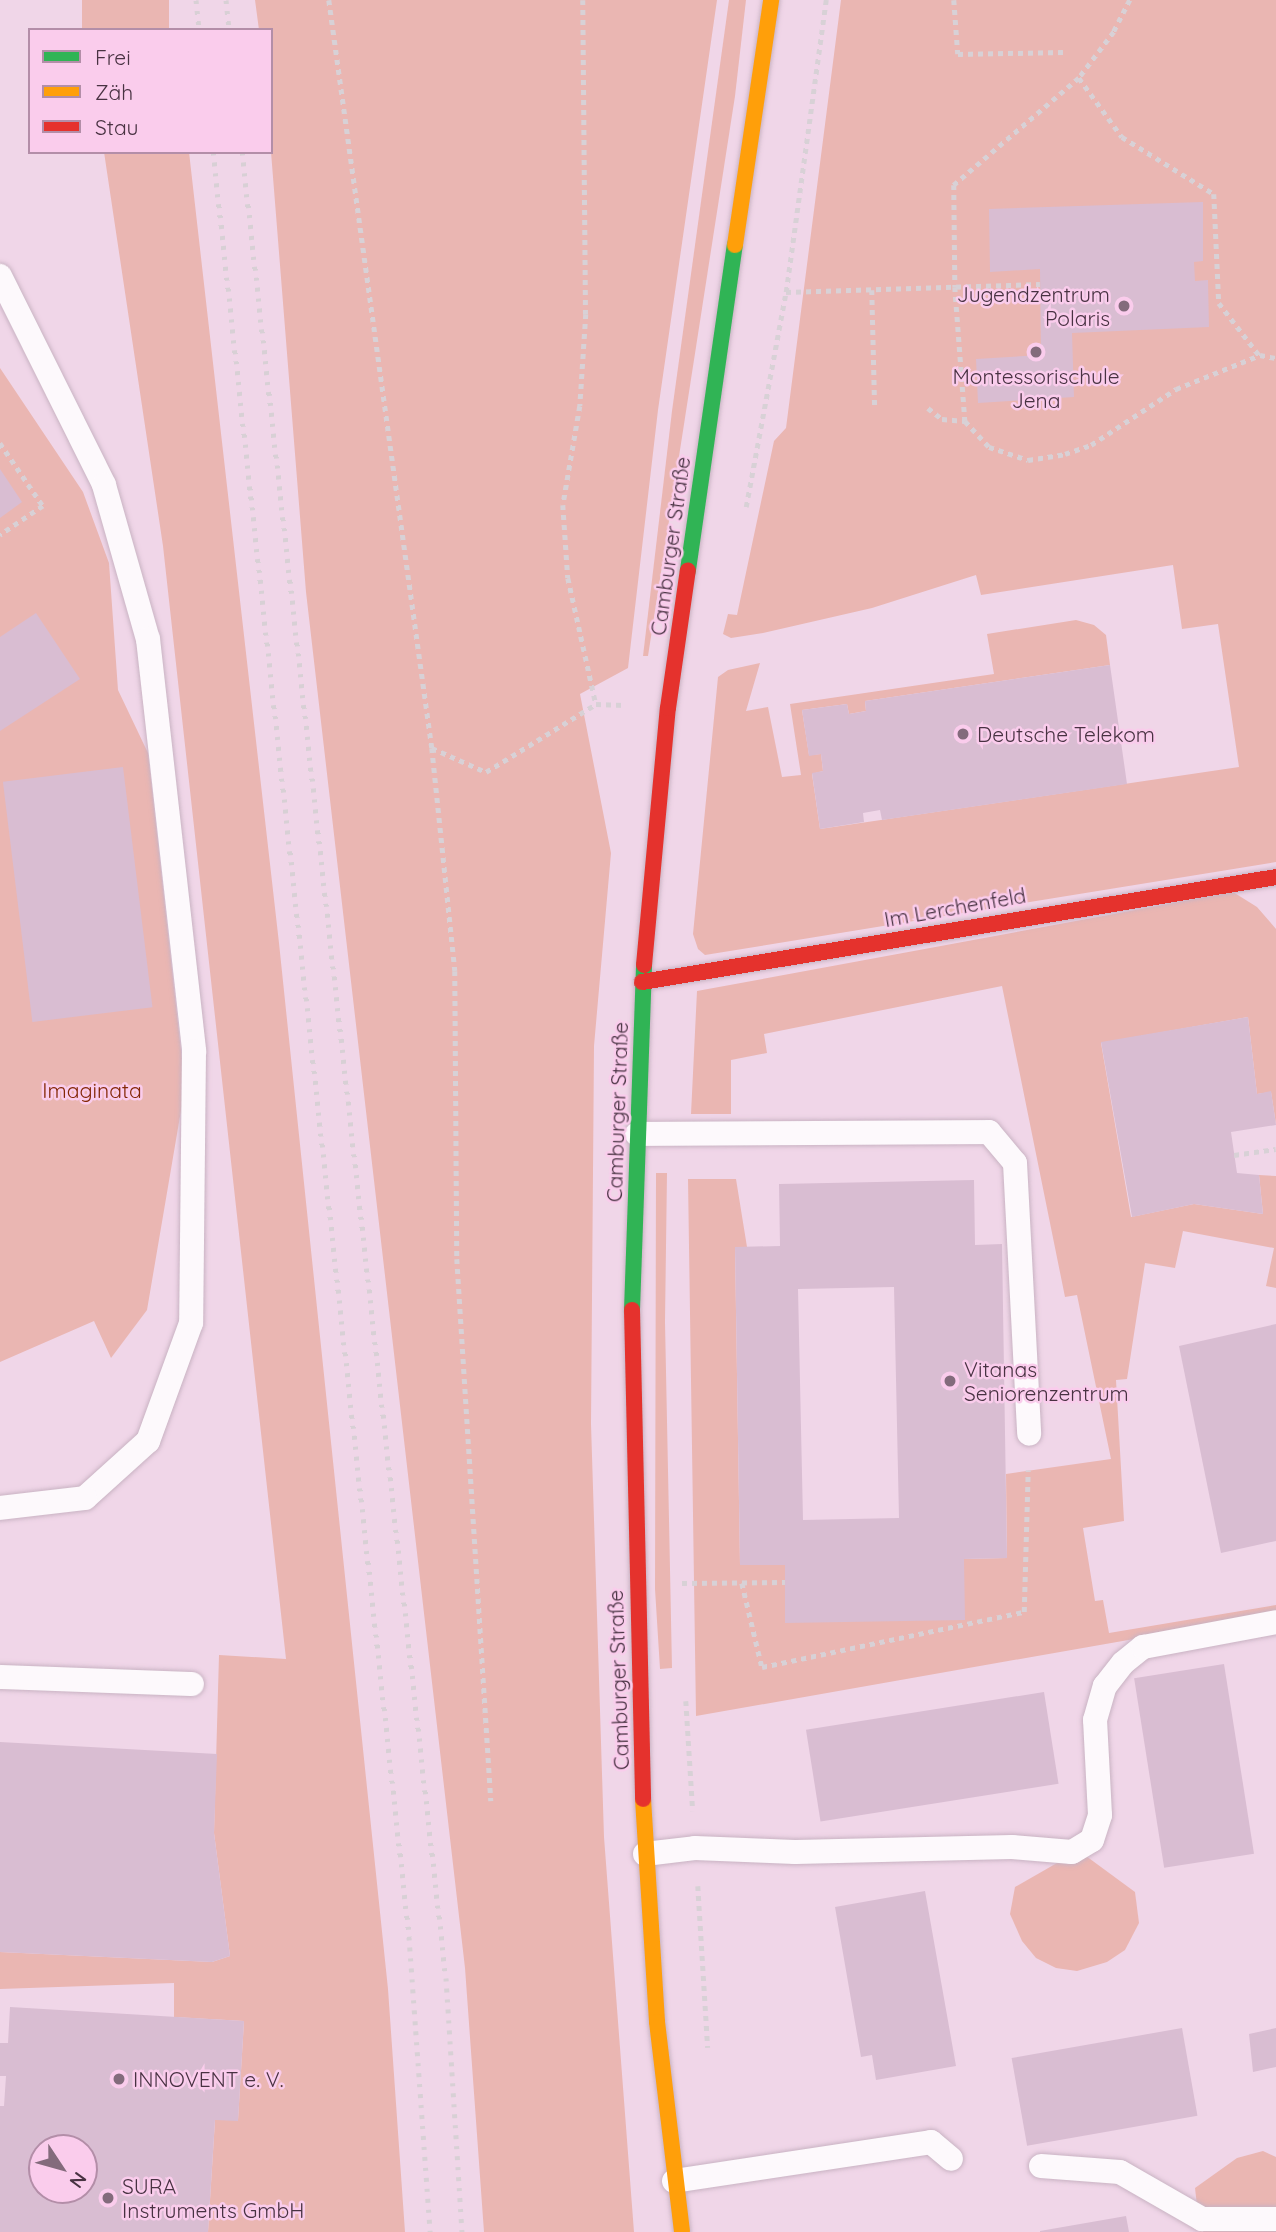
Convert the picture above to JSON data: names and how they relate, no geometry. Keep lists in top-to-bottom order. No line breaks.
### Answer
{"streets":{"main road":["Camburger Straße","Im Lerchenfeld"]},"crossings":[["Camburger Straße","Im Lerchenfeld"]],"parks":["Imaginata"],"places":["Jugendzentrum Polaris","Montessorischule Jena","Deutsche Telekom","Vitanas Seniorenzentrum","INNOVENT e. V.","SURA Instruments GmbH"],"legend":["Frei","Zäh","Stau"],"north":"bottom right"}
